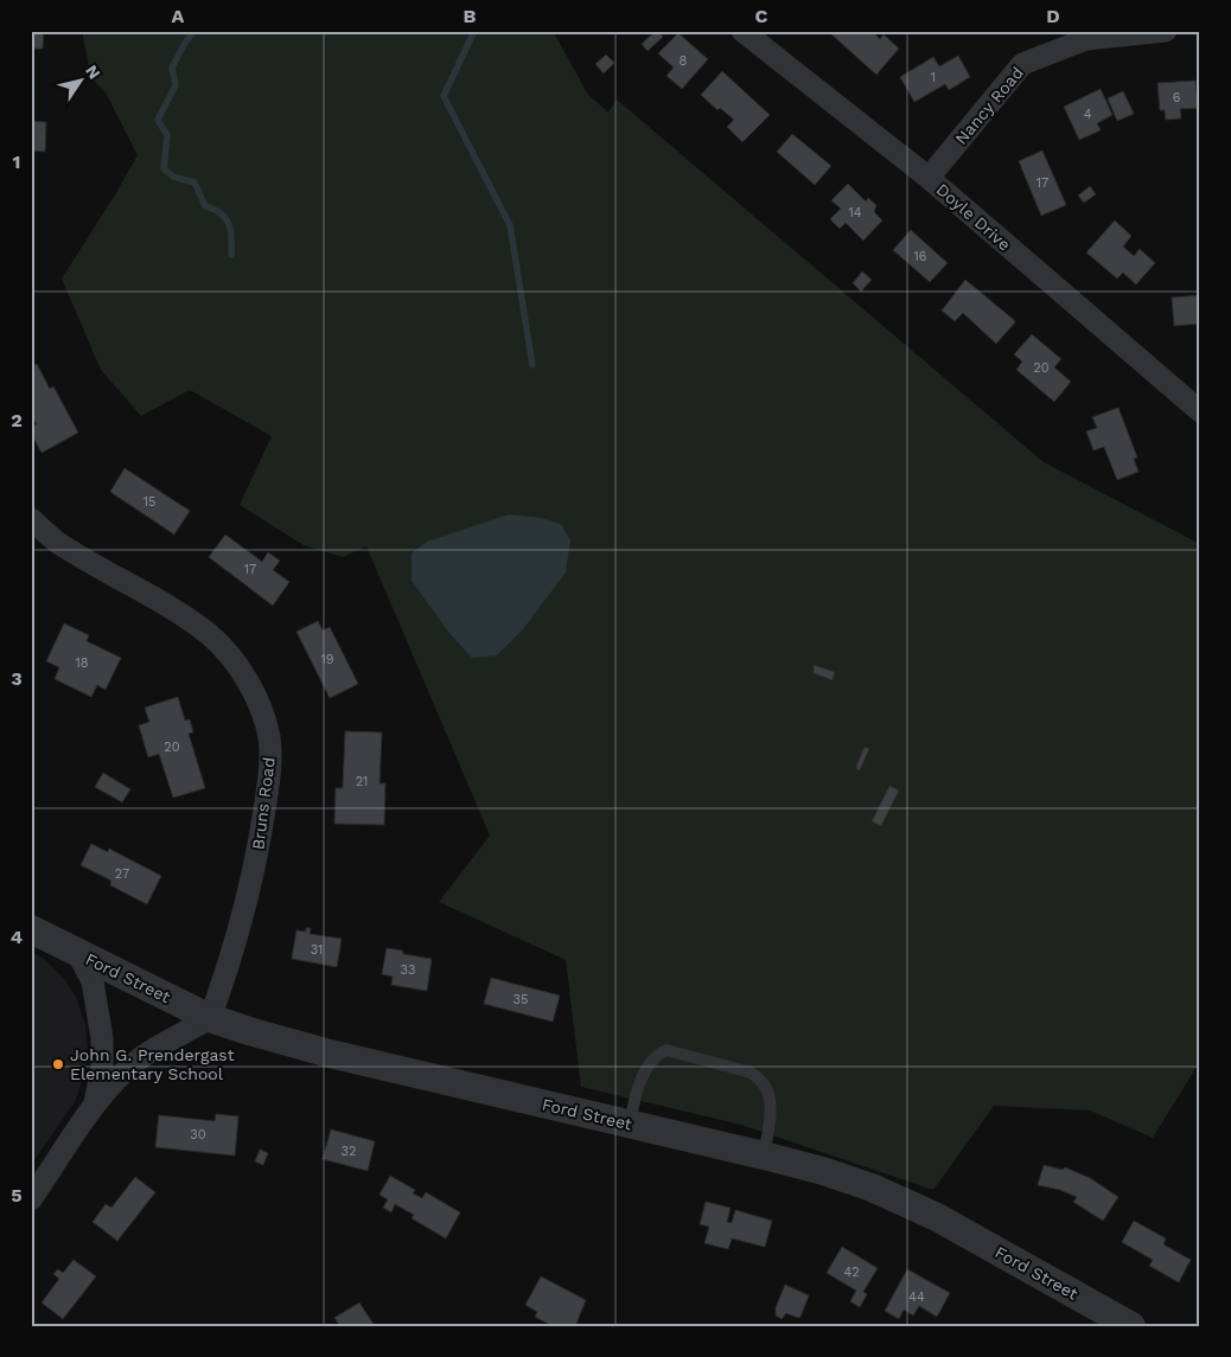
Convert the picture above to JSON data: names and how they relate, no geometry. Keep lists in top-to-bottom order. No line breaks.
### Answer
{"streets":{"street":["Nancy Road","Doyle Drive","Bruns Road","Ford Street"]},"crossings":[["Nancy Road","Doyle Drive"],["Bruns Road","Ford Street"]],"places":["John G. Prendergast Elementary School"],"house_numbers":["8","1","6","4","17","14","16","20","15","17","19","18","20","21","27","31","33","35","30","32","42","44"],"north":"top right","grid":{"columns":["A","B","C","D"],"rows":["1","2","3","4","5"]}}
